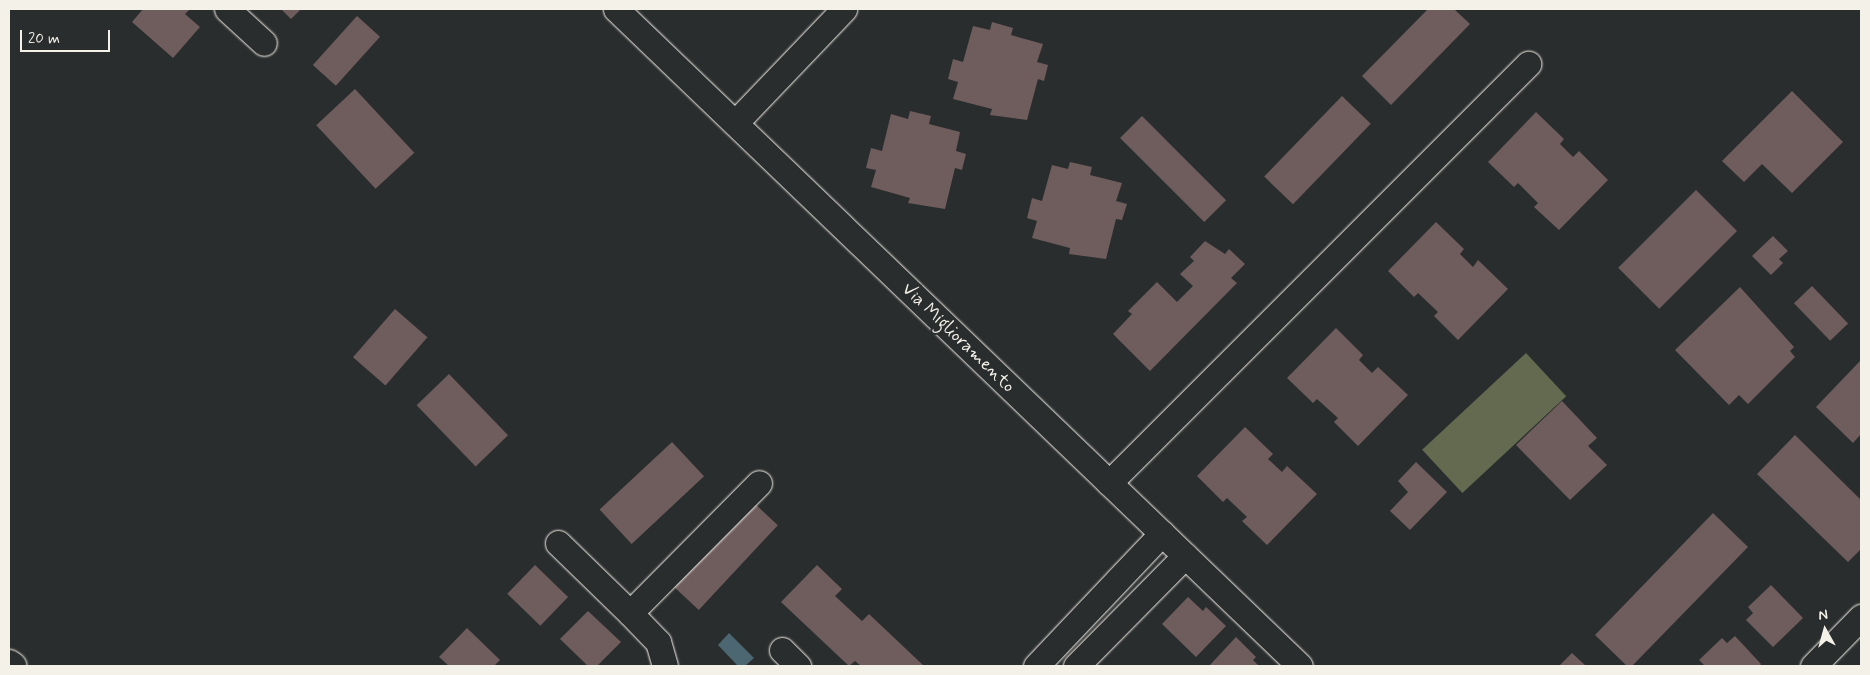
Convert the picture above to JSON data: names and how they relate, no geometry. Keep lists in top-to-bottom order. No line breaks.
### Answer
{"streets":{"street":["Via Miglioramento"]},"scale_bar":"20 m","north":"top"}
